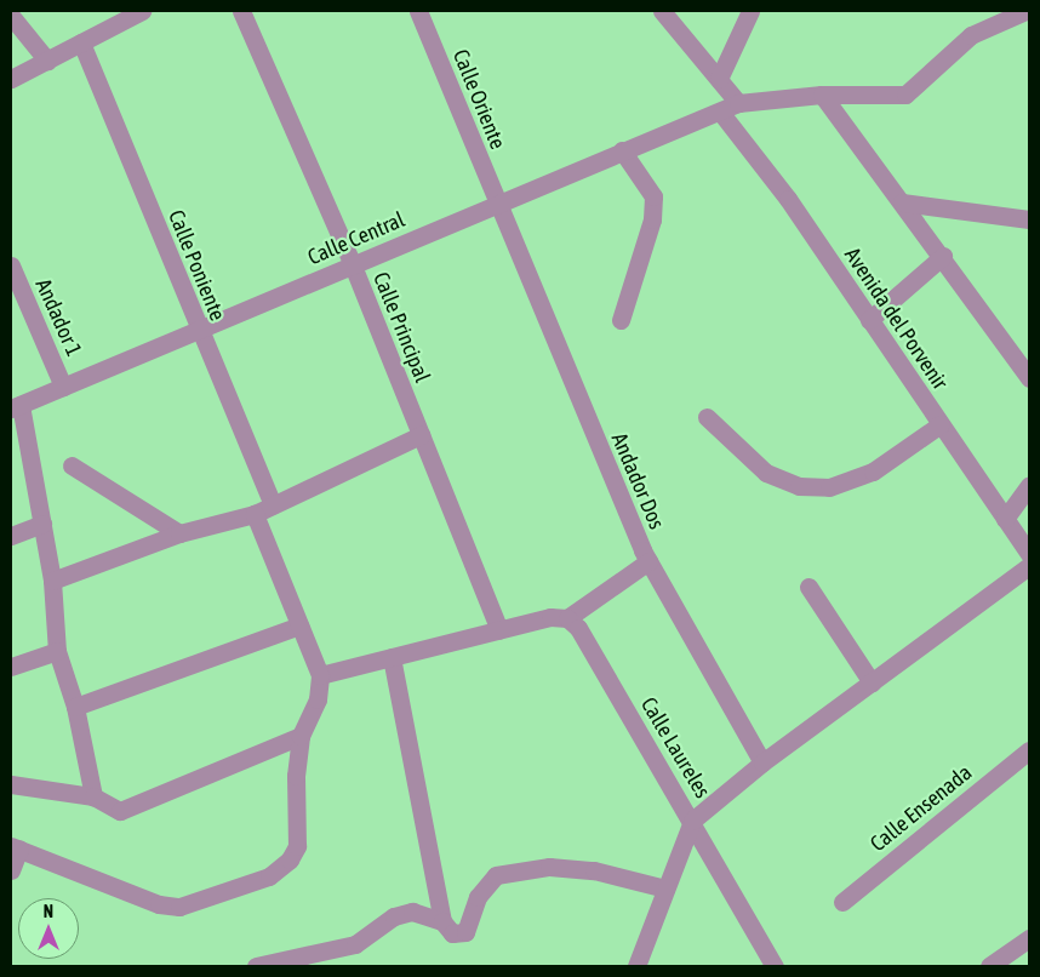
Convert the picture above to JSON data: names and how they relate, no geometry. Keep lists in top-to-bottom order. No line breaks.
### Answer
{"streets":{"street":["Calle Oriente","Calle Central","Calle Poniente","Andador 1","Avenida del Porvenir","Calle Principal","Andador Dos","Calle Laureles","Calle Ensenada"]},"crossings":[["Calle Oriente","Calle Central"],["Calle Oriente","Andador Dos"],["Calle Central","Calle Poniente"],["Calle Central","Andador 1"],["Calle Central","Avenida del Porvenir"],["Calle Central","Calle Principal"],["Calle Central","Andador Dos"],["Andador Dos","Calle Laureles"]],"north":"top"}
